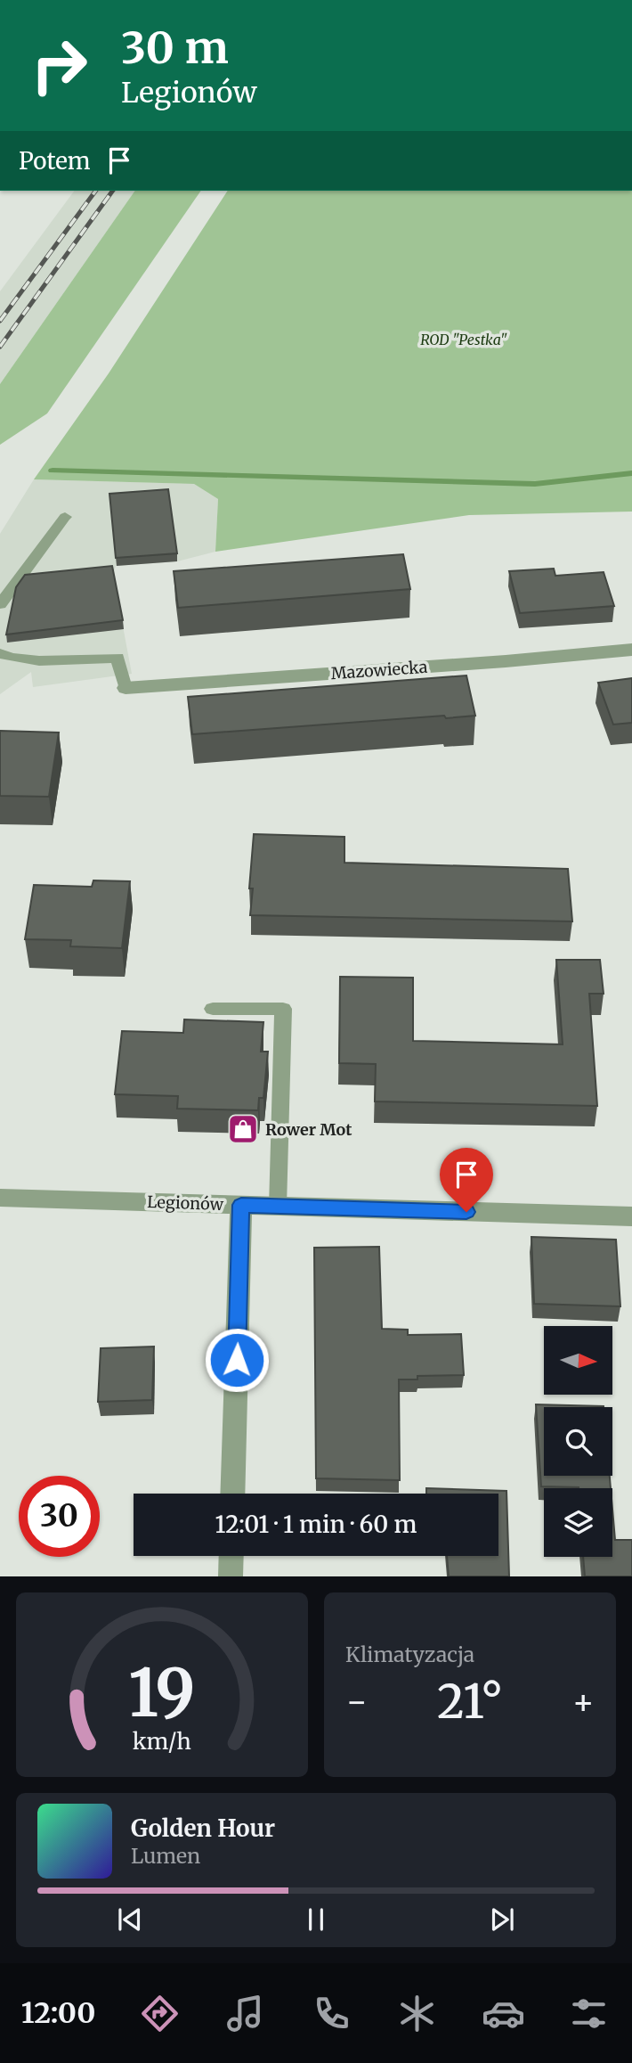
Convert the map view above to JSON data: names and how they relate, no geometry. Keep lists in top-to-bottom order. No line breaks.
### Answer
{"streets":{"street":["Mazowiecka","Legionów"]},"parks":["ROD \"Pestka\""],"places":{"shop":["Rower Mot"]},"north":"right","page":{"turn":["30 m","Legionów"],"then":"Potem","limit":"30","trip":"12:01 · 1 min · 60 m","tile":"Klimatyzacja","heat":["−","21°","+"],"song":["Golden Hour","Lumen"],"tabs":"12:00","gauge":["19","km/h"]}}
